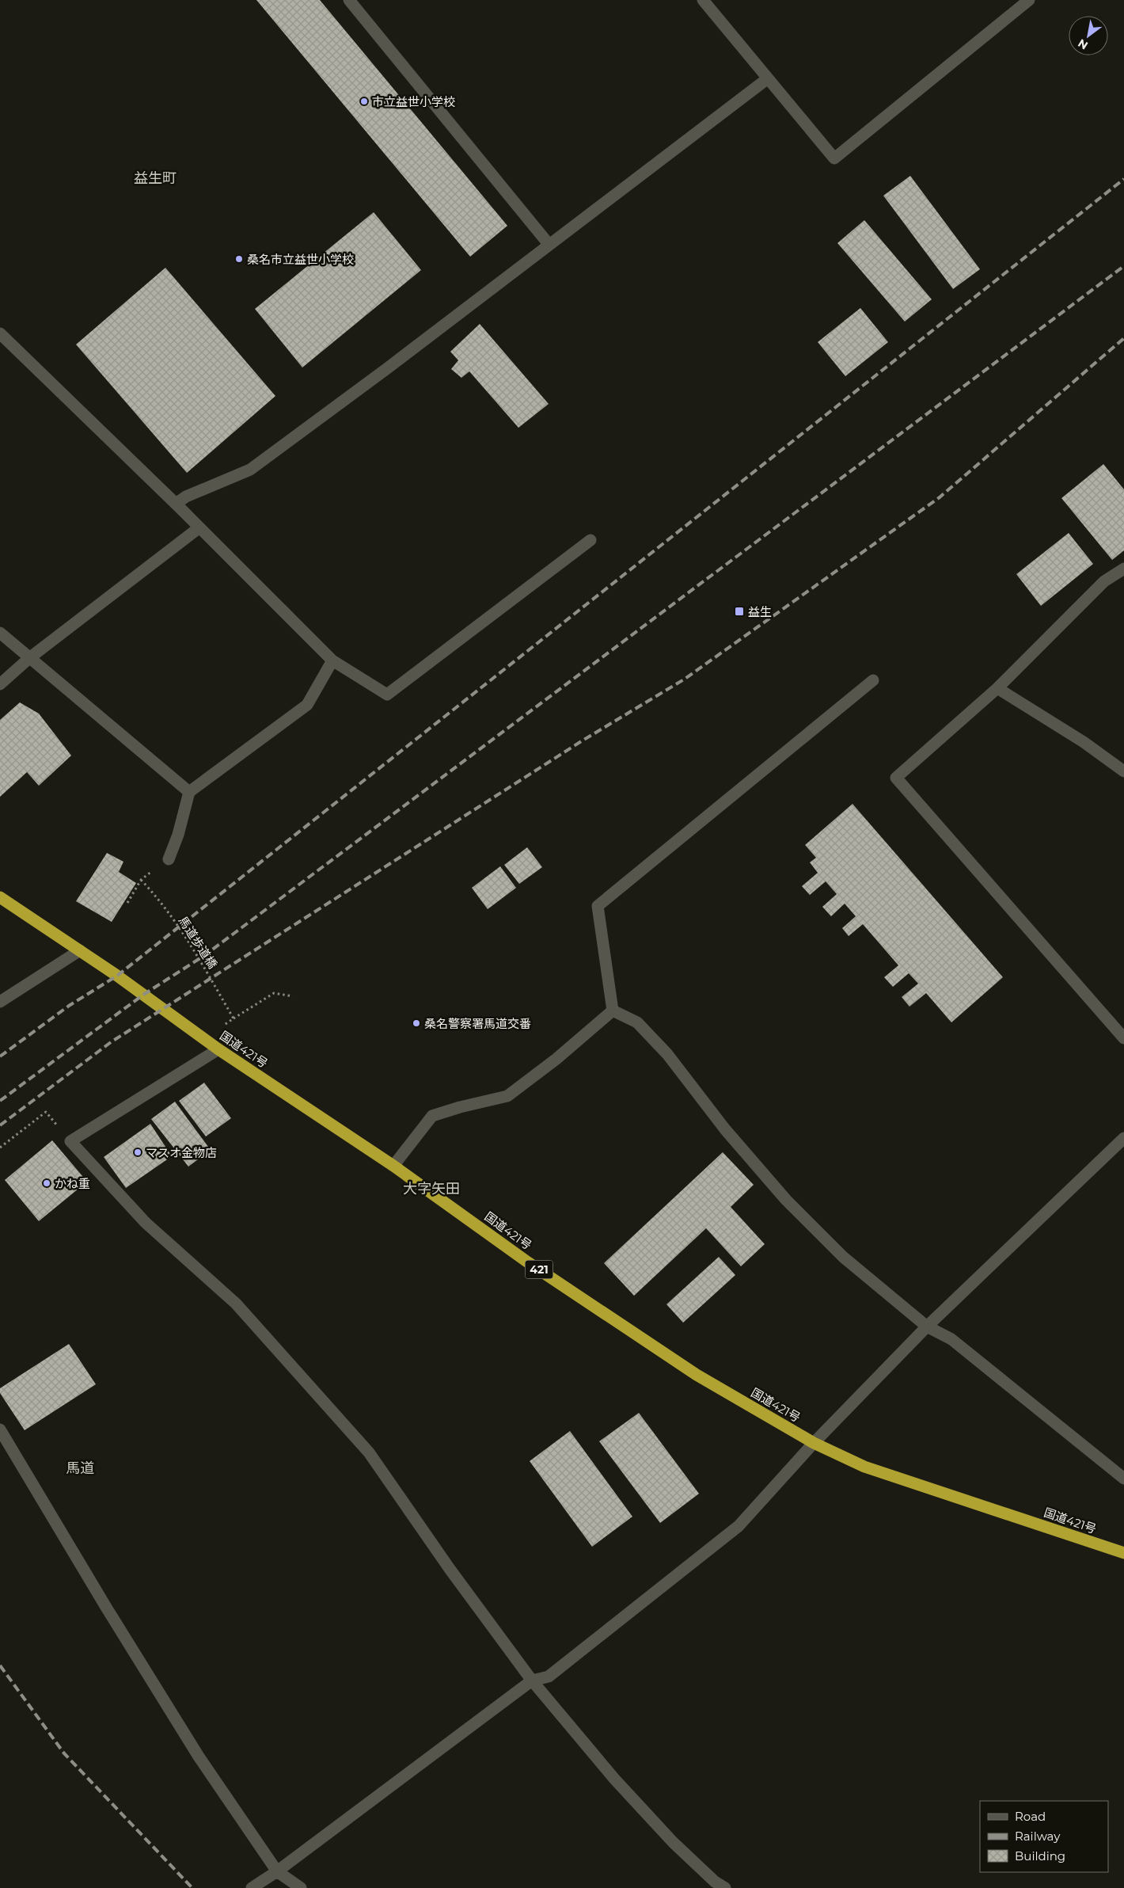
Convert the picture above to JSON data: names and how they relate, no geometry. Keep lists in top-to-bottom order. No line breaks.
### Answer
{"streets":{"highway":["国道421号","421"],"path":["馬道歩道橋"]},"districts":["益生町","大字矢田","馬道"],"places":{"other":["市立益世小学校","桑名市立益世小学校","桑名警察署馬道交番","マスオ金物店","かね重"],"transit":["益生"]},"legend":["Road","Railway","Building"],"north":"bottom left"}
